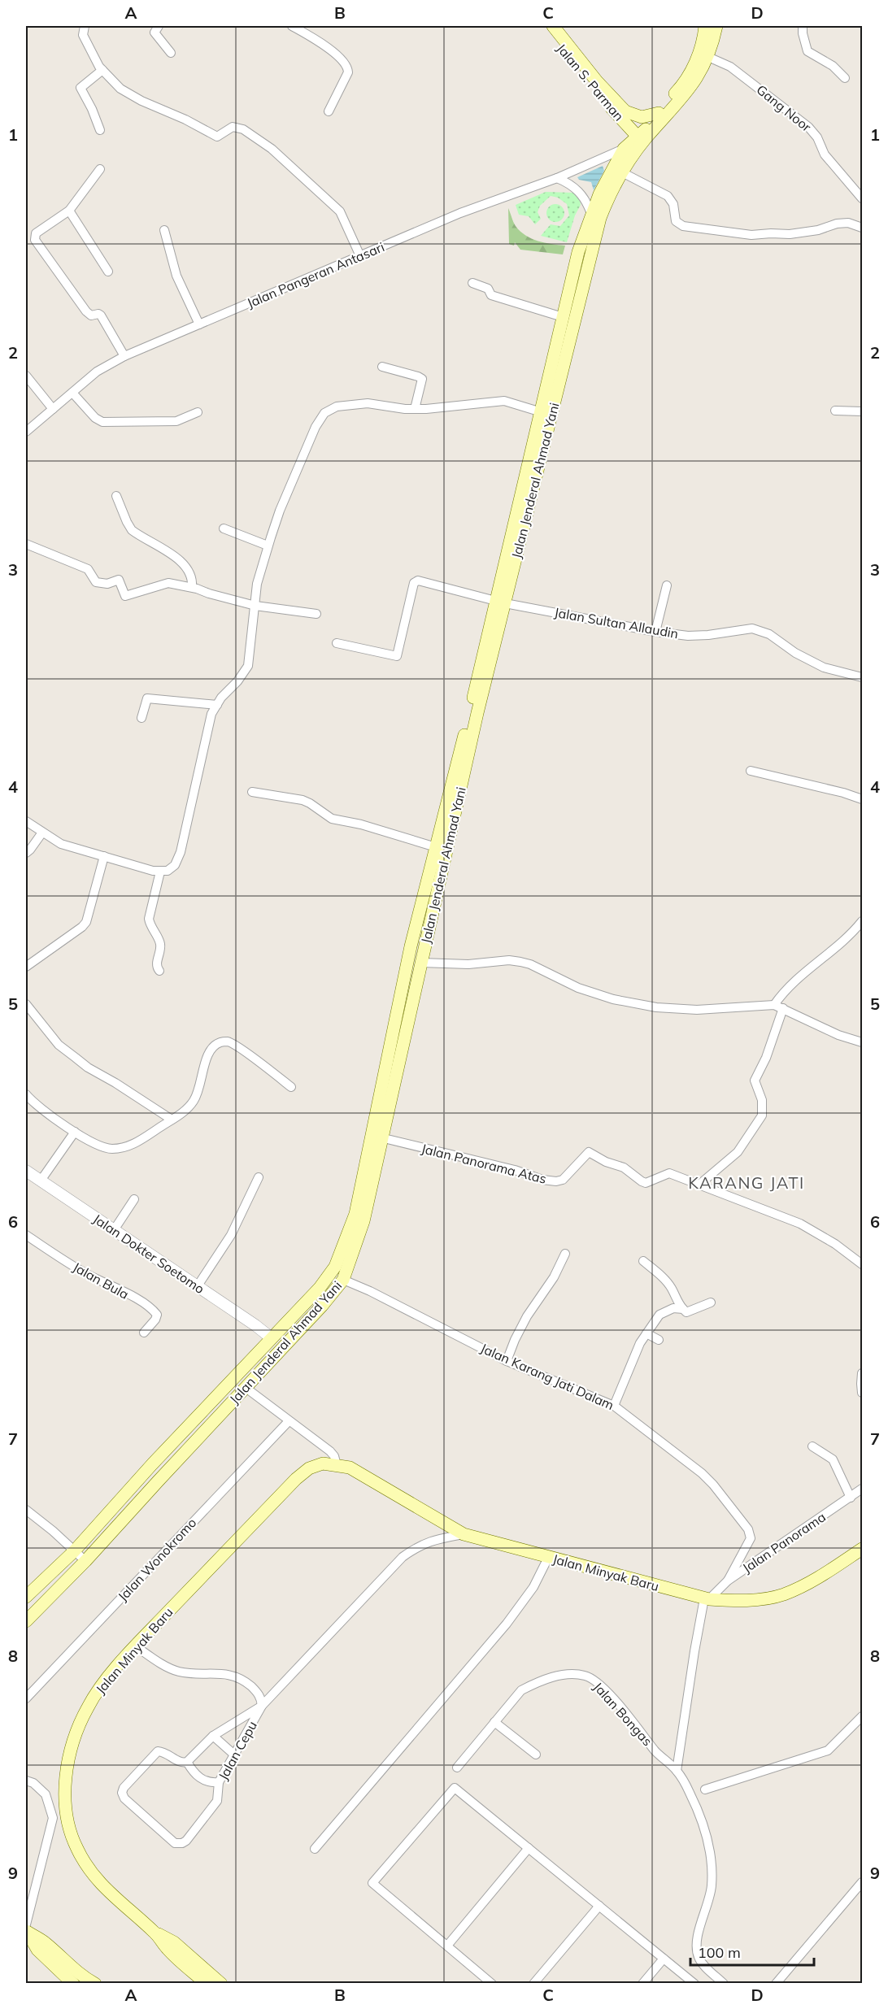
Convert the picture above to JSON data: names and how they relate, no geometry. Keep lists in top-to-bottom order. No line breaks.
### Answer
{"streets":{"main road":["Jalan S. Parman","Jalan Jenderal Ahmad Yani","Jalan Minyak Baru"],"street":["Gang Noor","Jalan Pangeran Antasari","Jalan Sultan Allaudin","Jalan Panorama Atas","Jalan Dokter Soetomo","Jalan Bula","Jalan Karang Jati Dalam","Jalan Panorama","Jalan Wonokromo","Jalan Bongas","Jalan Cepu"]},"crossings":[["Jalan S. Parman","Jalan Jenderal Ahmad Yani"],["Gang Noor","Jalan Jenderal Ahmad Yani"],["Jalan Pangeran Antasari","Jalan Jenderal Ahmad Yani"],["Jalan Jenderal Ahmad Yani","Jalan Sultan Allaudin"],["Jalan Jenderal Ahmad Yani","Jalan Panorama Atas"],["Jalan Jenderal Ahmad Yani","Jalan Dokter Soetomo"],["Jalan Jenderal Ahmad Yani","Jalan Karang Jati Dalam"],["Jalan Karang Jati Dalam","Jalan Panorama"],["Jalan Panorama","Jalan Minyak Baru"],["Jalan Minyak Baru","Jalan Cepu"]],"districts":["KARANG JATI"],"scale_bar":"100 m","grid":{"columns":["A","B","C","D"],"rows":["1","2","3","4","5","6","7","8","9"]}}
